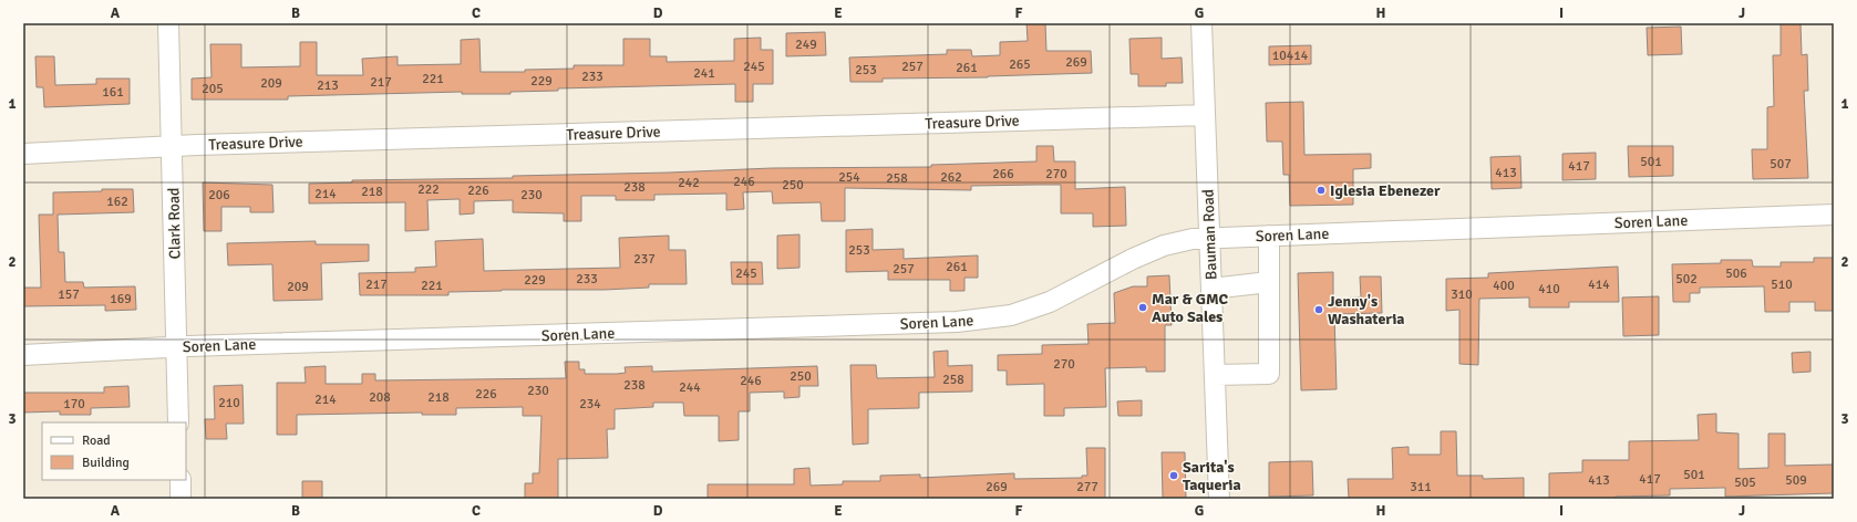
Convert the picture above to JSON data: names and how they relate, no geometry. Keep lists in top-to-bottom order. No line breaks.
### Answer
{"streets":{"street":["Treasure Drive","Soren Lane","Clark Road","Bauman Road"]},"crossings":[["Treasure Drive","Clark Road"],["Treasure Drive","Bauman Road"],["Soren Lane","Clark Road"],["Soren Lane","Bauman Road"]],"places":["Iglesia Ebenezer","Mar & GMC Auto Sales","Jenny's Washateria","Sarita's Taqueria"],"house_numbers":["249","10414","269","265","245","257","261","253","241","233","221","229","217","209","213","205","161","501","507","417","413","266","270","254","262","258","246","242","250","238","222","226","218","214","206","230","162","253","237","261","257","245","506","233","502","229","217","414","510","221","400","209","410","157","310","169","270","250","258","246","238","244","230","226","208","218","214","210","170","234","501","417","413","509","505","269","277","311"],"legend":["Road","Building"],"grid":{"columns":["A","B","C","D","E","F","G","H","I","J"],"rows":["1","2","3"]}}
